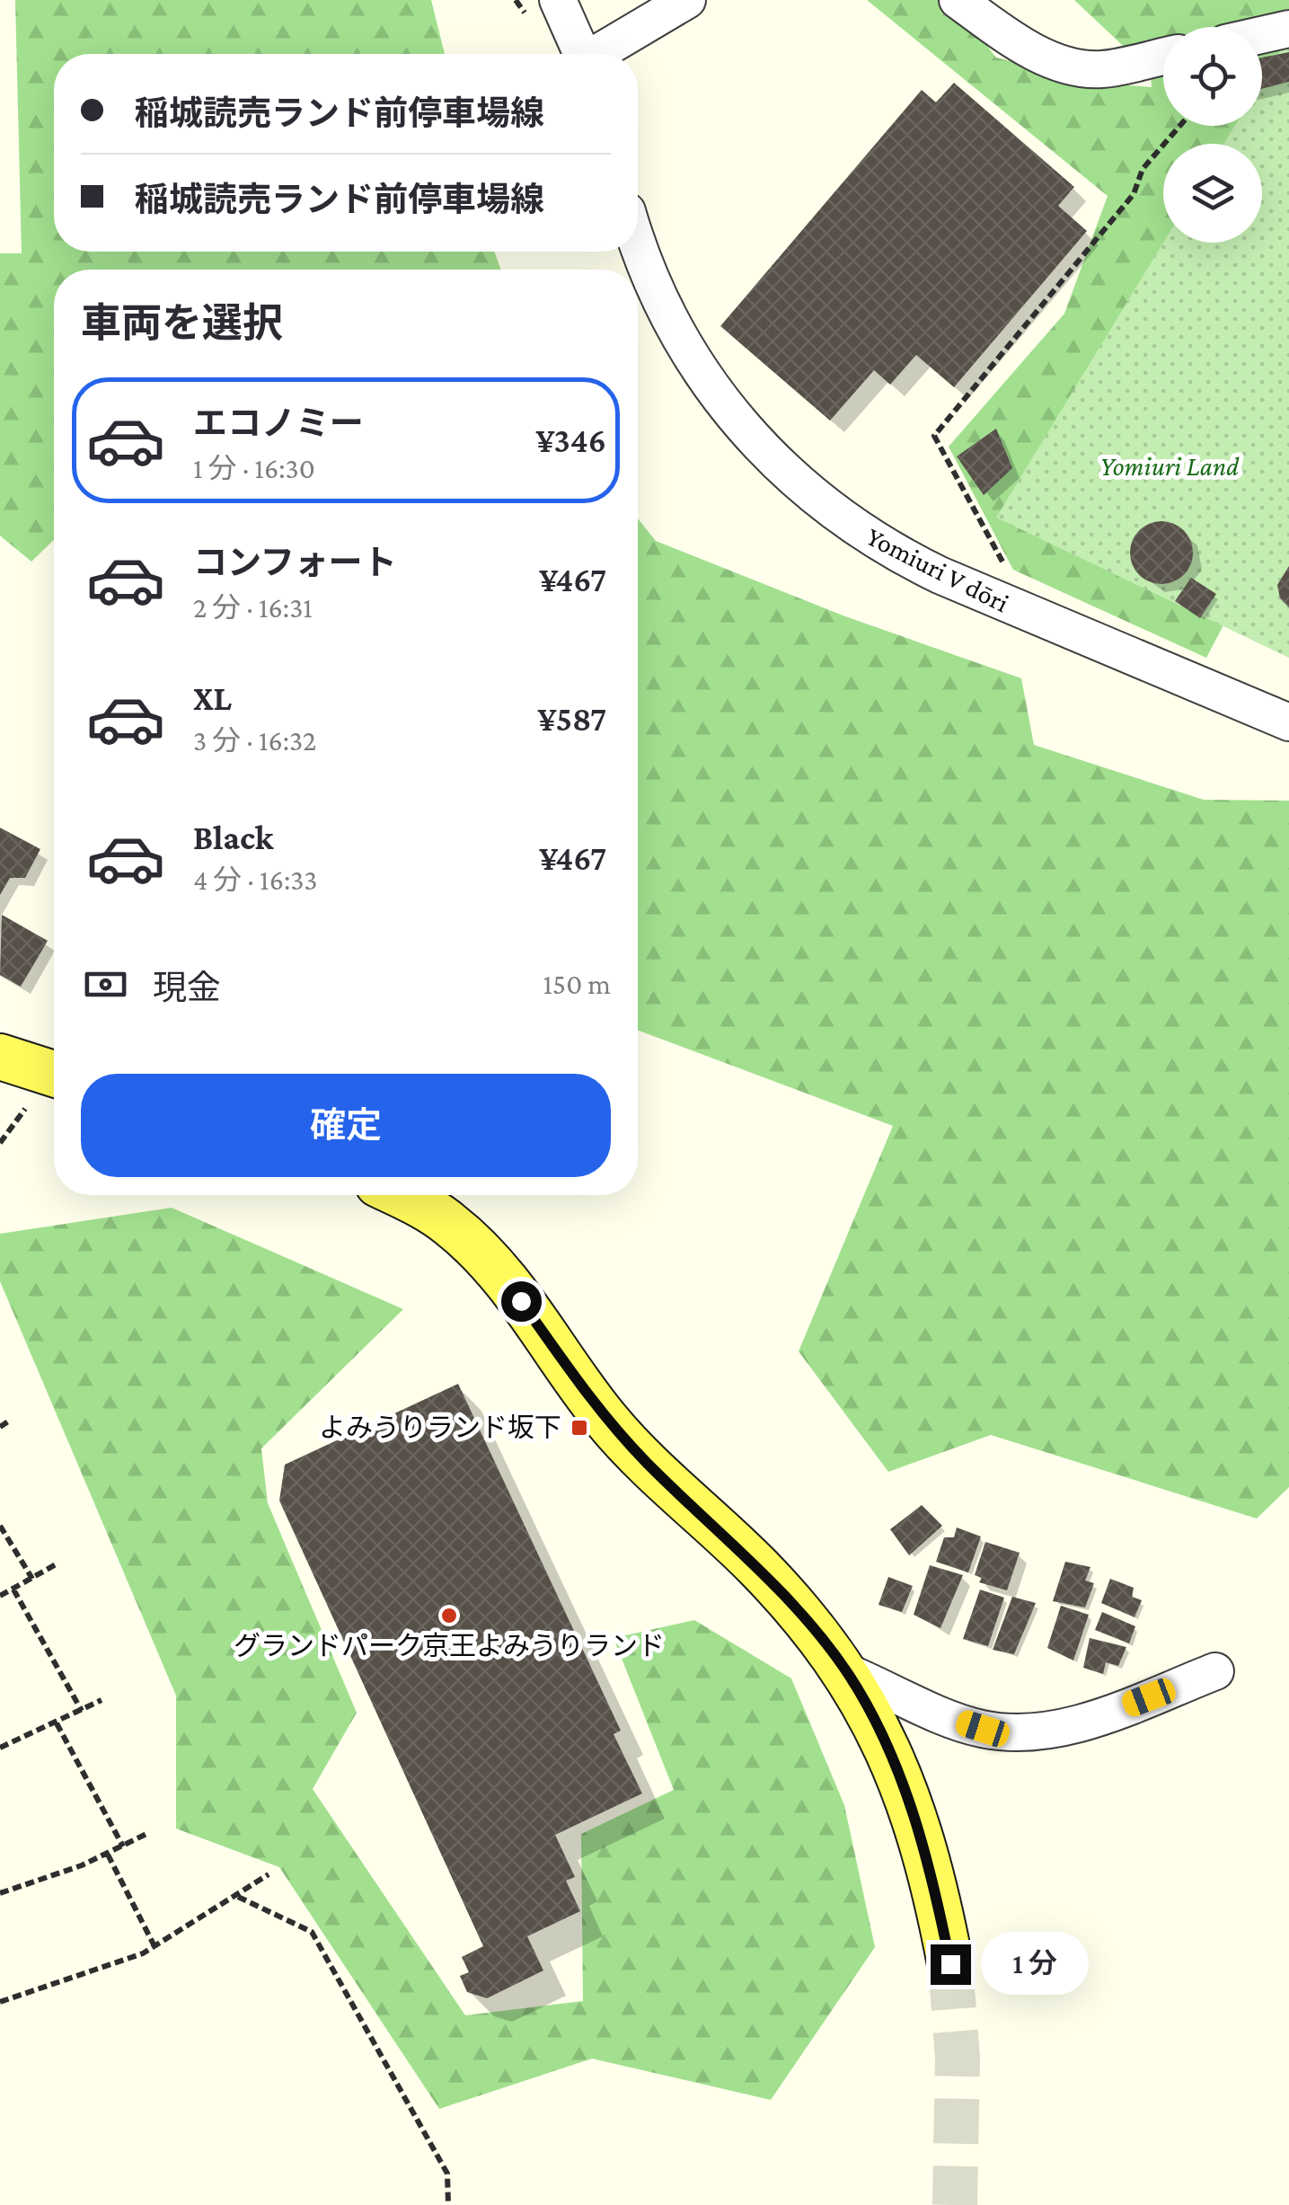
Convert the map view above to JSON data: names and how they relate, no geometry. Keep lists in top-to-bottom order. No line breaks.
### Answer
{"streets":{"street":["Yomiuri V dōri"]},"parks":["Yomiuri Land"],"places":{"transit":["よみうりランド坂下"],"other":["グランドパーク京王よみうりランド"]},"page":{"banner":["稲城読売ランド前停車場線","稲城読売ランド前停車場線"],"heading":"車両を選択","list":[{"name":"エコノミー","note":"1 分 · 16:30","value":"¥346"},{"name":"コンフォート","note":"2 分 · 16:31","value":"¥467"},{"name":"XL","note":"3 分 · 16:32","value":"¥587"},{"name":"Black","note":"4 分 · 16:33","value":"¥467"}],"pay":["現金","150 m"],"buttons":"確定","bubble":"1 分"}}
